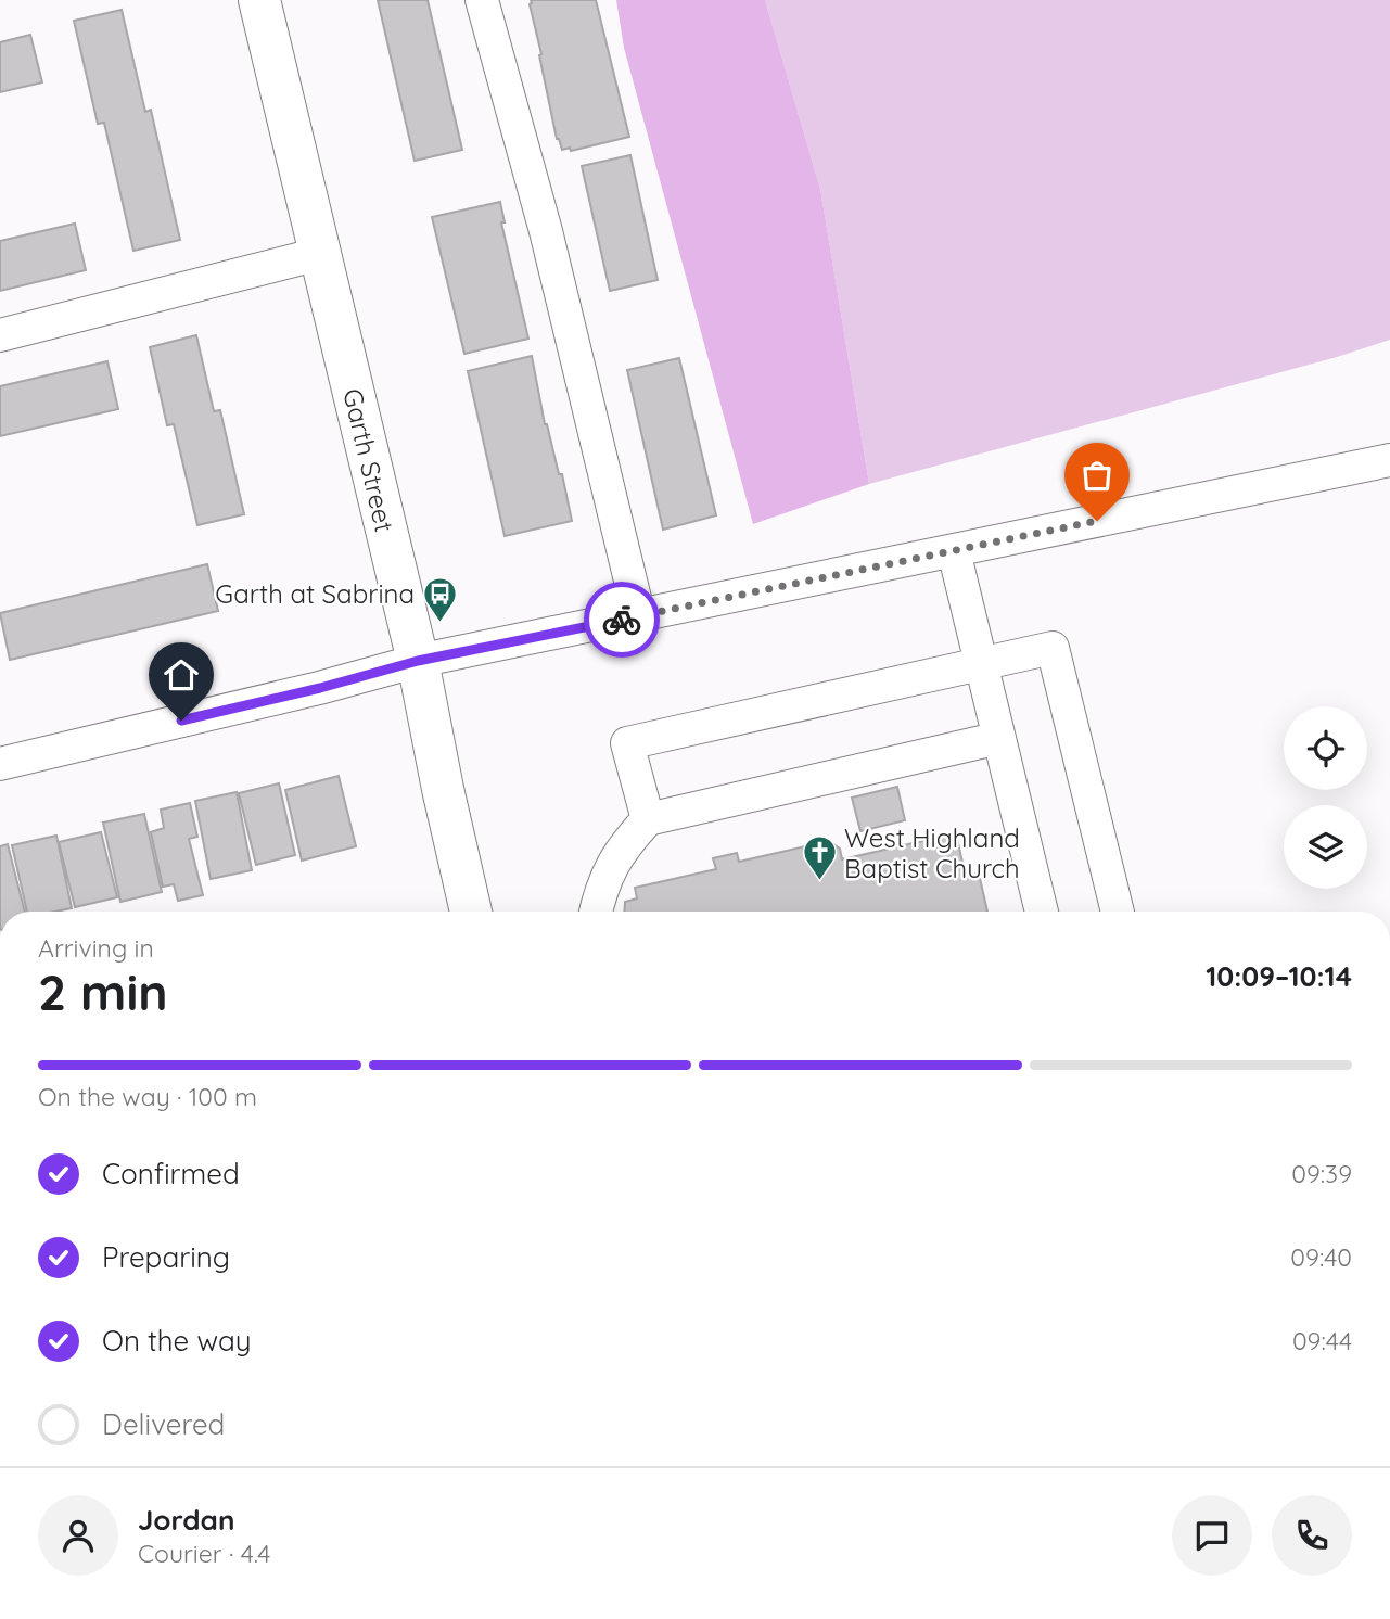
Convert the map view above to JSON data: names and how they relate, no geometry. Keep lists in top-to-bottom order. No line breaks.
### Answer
{"streets":{"main road":["Garth Street"]},"places":{"bus stop":["Garth at Sabrina"],"church":["West Highland Baptist Church"]},"page":{"heading":["2 min","Arriving in","10:09–10:14"],"panel":["Jordan","Courier · 4.4"],"bar":"On the way · 100 m","list":[["Confirmed","09:39"],["Preparing","09:40"],["On the way","09:44"],"Delivered"]}}
